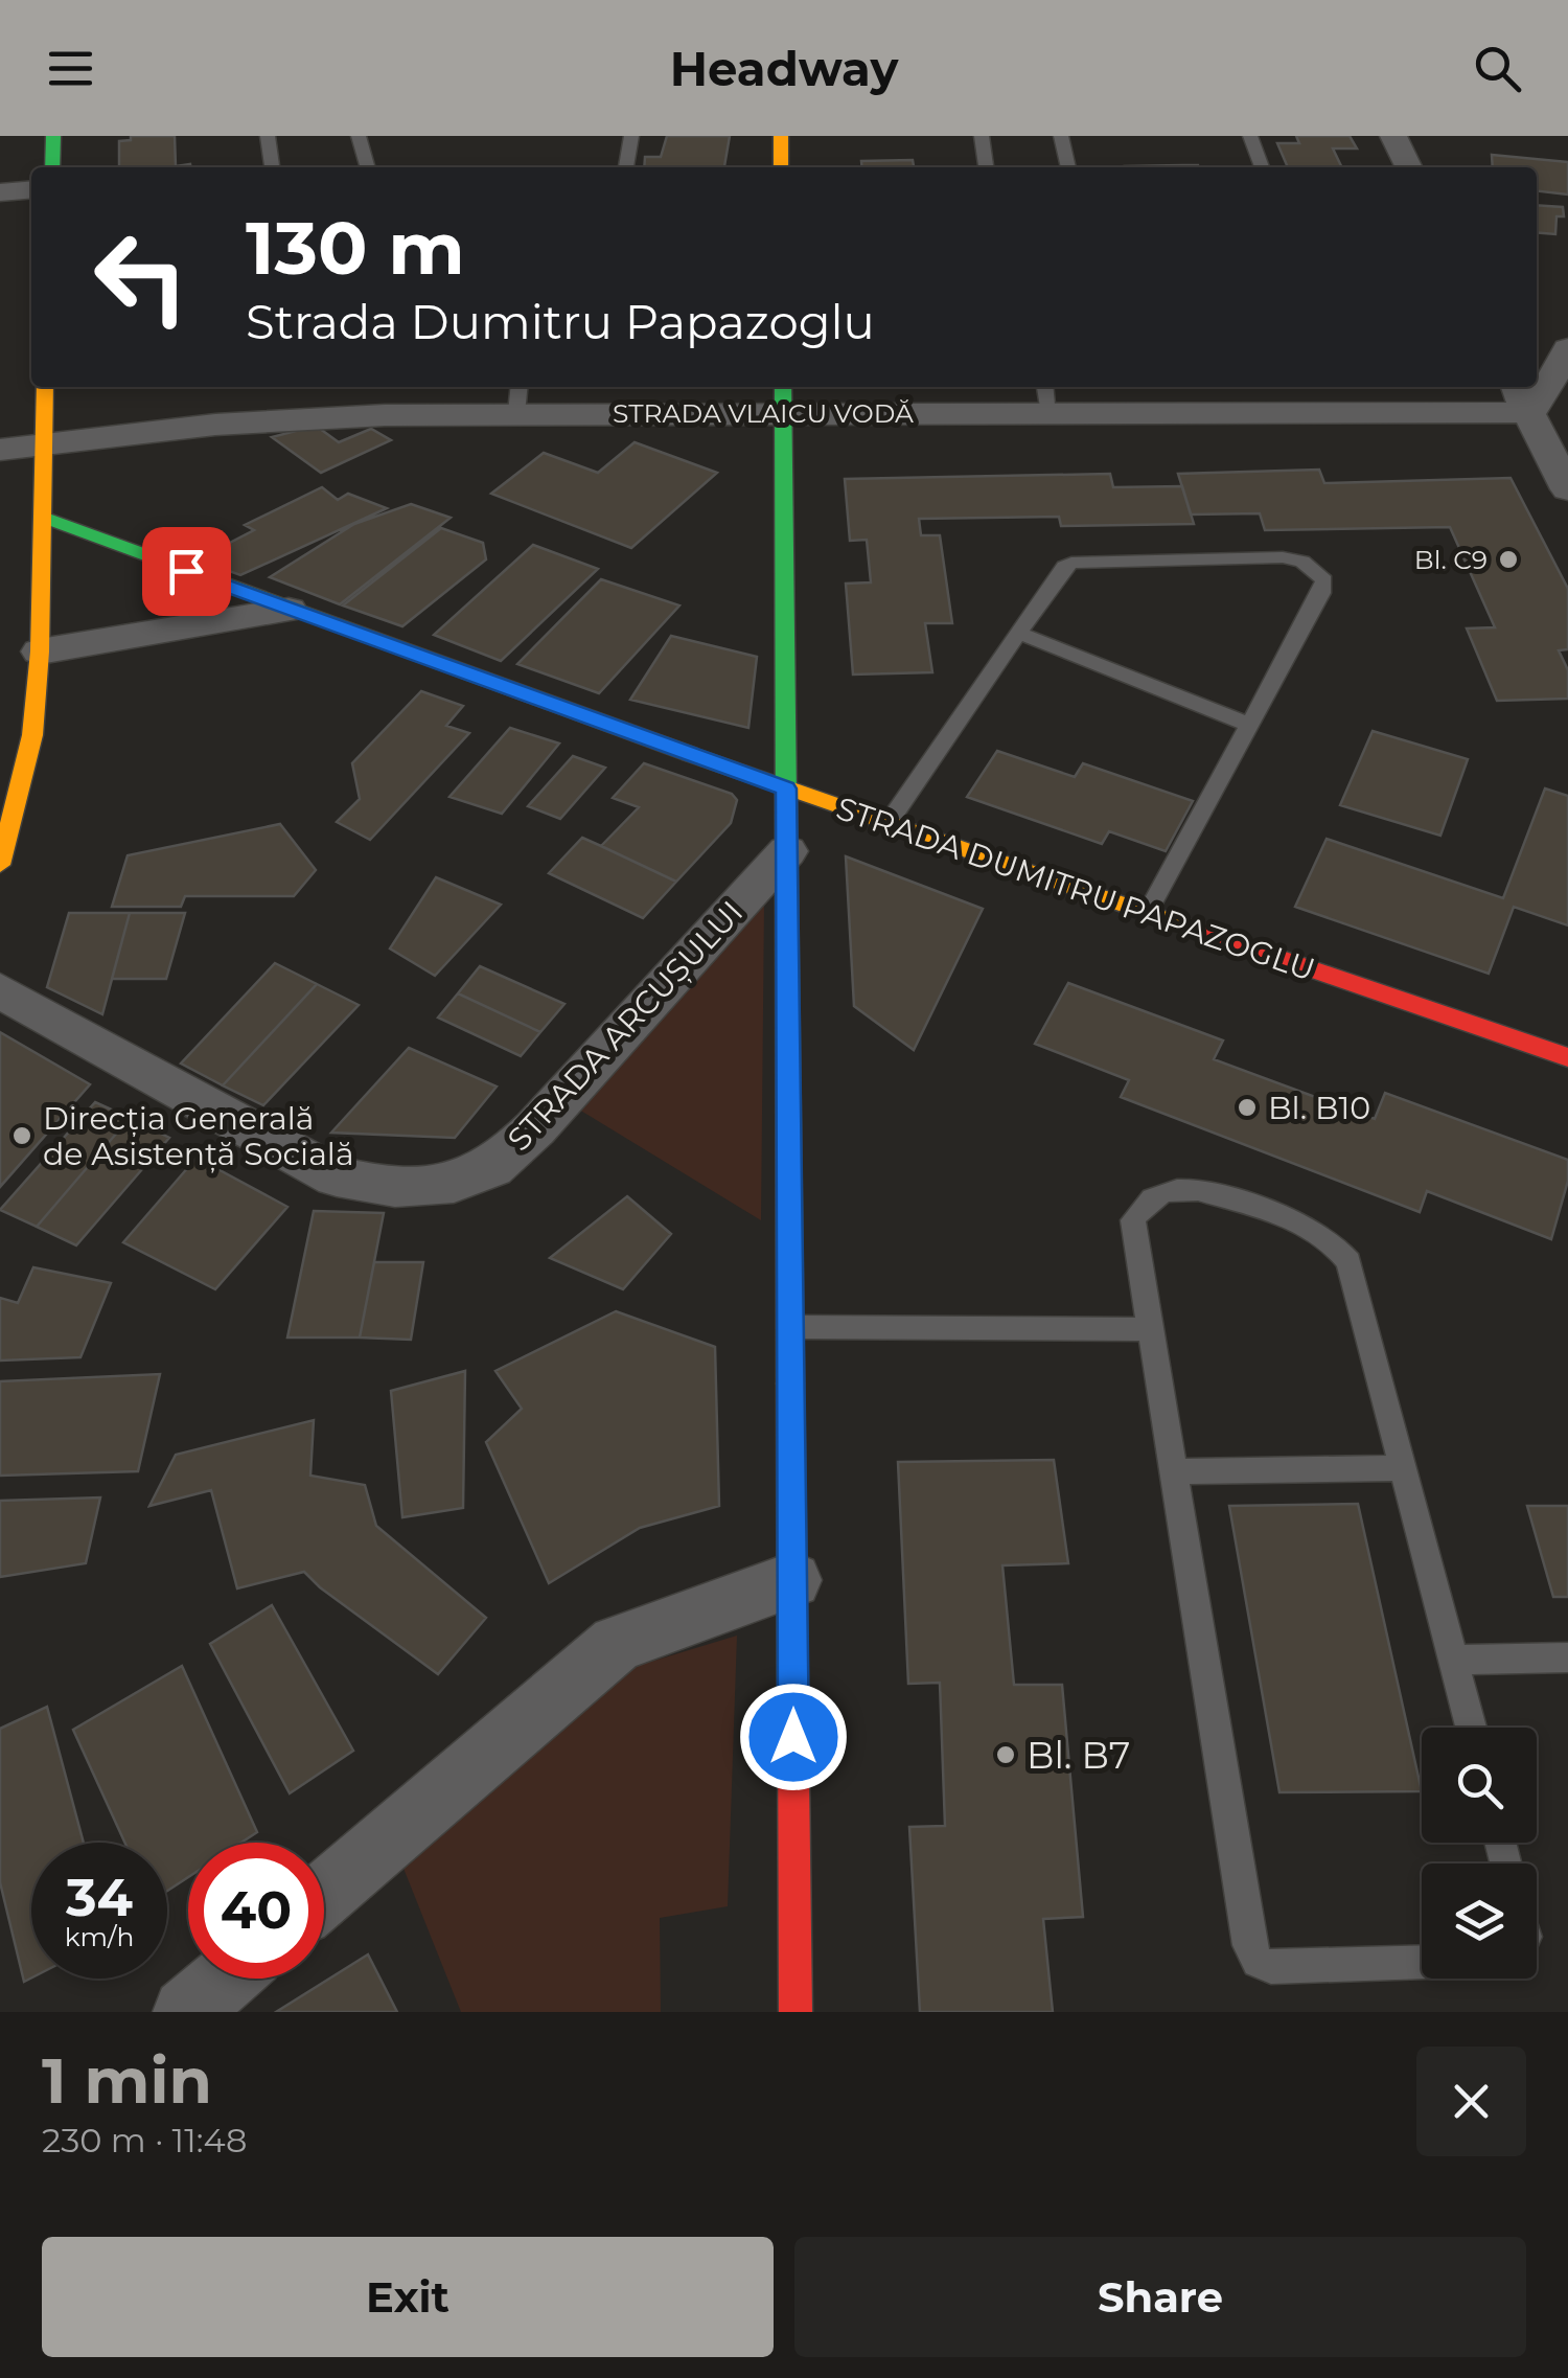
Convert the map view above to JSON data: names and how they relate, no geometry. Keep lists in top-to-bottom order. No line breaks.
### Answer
{"streets":{"street":["STRADA VLAICU VODĂ","STRADA DUMITRU PAPAZOGLU","STRADA ARCUȘULUI"]},"places":["Bl. C9","Bl. B10","Direcția Generală de Asistență Socială","Bl. B7"],"page":{"header":"Headway","turn":["130 m","Strada Dumitru Papazoglu"],"speed":"34 km/h","limit":"40","heading":["1 min","230 m · 11:48"],"buttons":["Exit","Share"]}}
